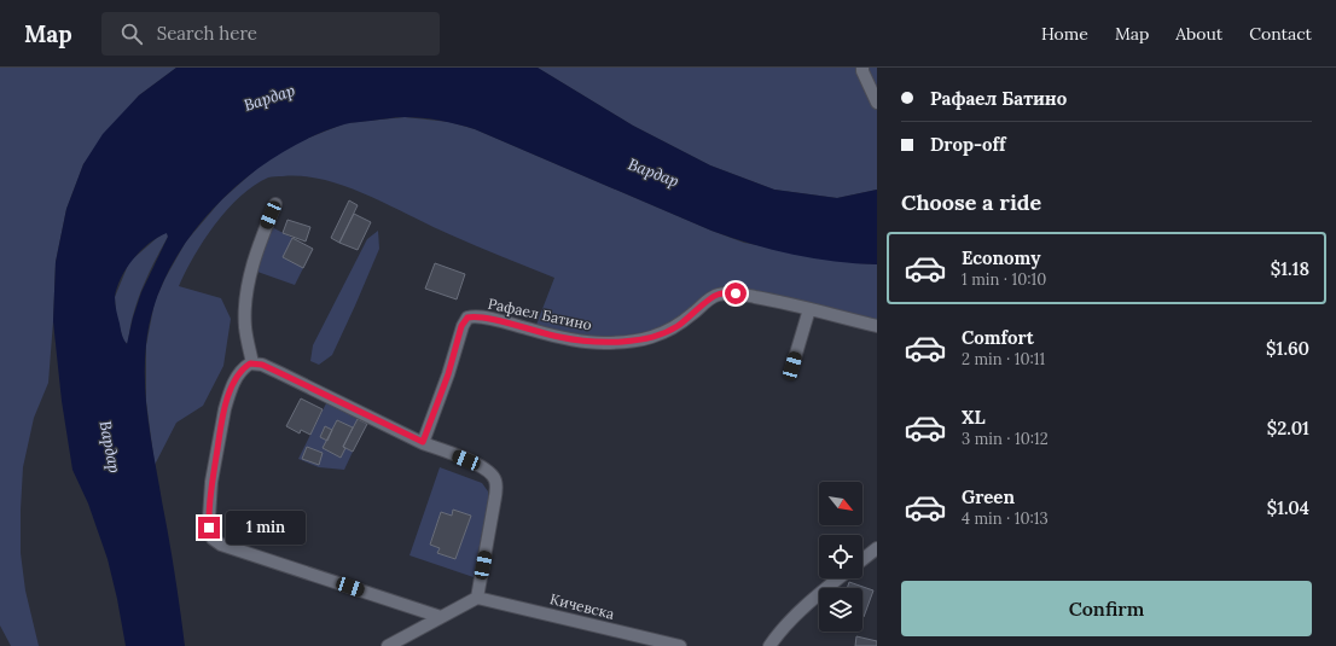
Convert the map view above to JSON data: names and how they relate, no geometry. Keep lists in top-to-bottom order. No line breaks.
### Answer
{"streets":{"street":["Рафаел Батино","Кичевска"]},"water":["Вардар"],"north":"bottom right","page":{"header":"Map","search":"Search here","nav":["Home","Map","About","Contact"],"banner":["Рафаел Батино","Drop-off"],"heading":"Choose a ride","list":[{"name":"Economy","note":"1 min · 10:10","value":"$1.18"},{"name":"Comfort","note":"2 min · 10:11","value":"$1.60"},{"name":"XL","note":"3 min · 10:12","value":"$2.01"},{"name":"Green","note":"4 min · 10:13","value":"$1.04"}],"bubble":"1 min","buttons":"Confirm"}}
